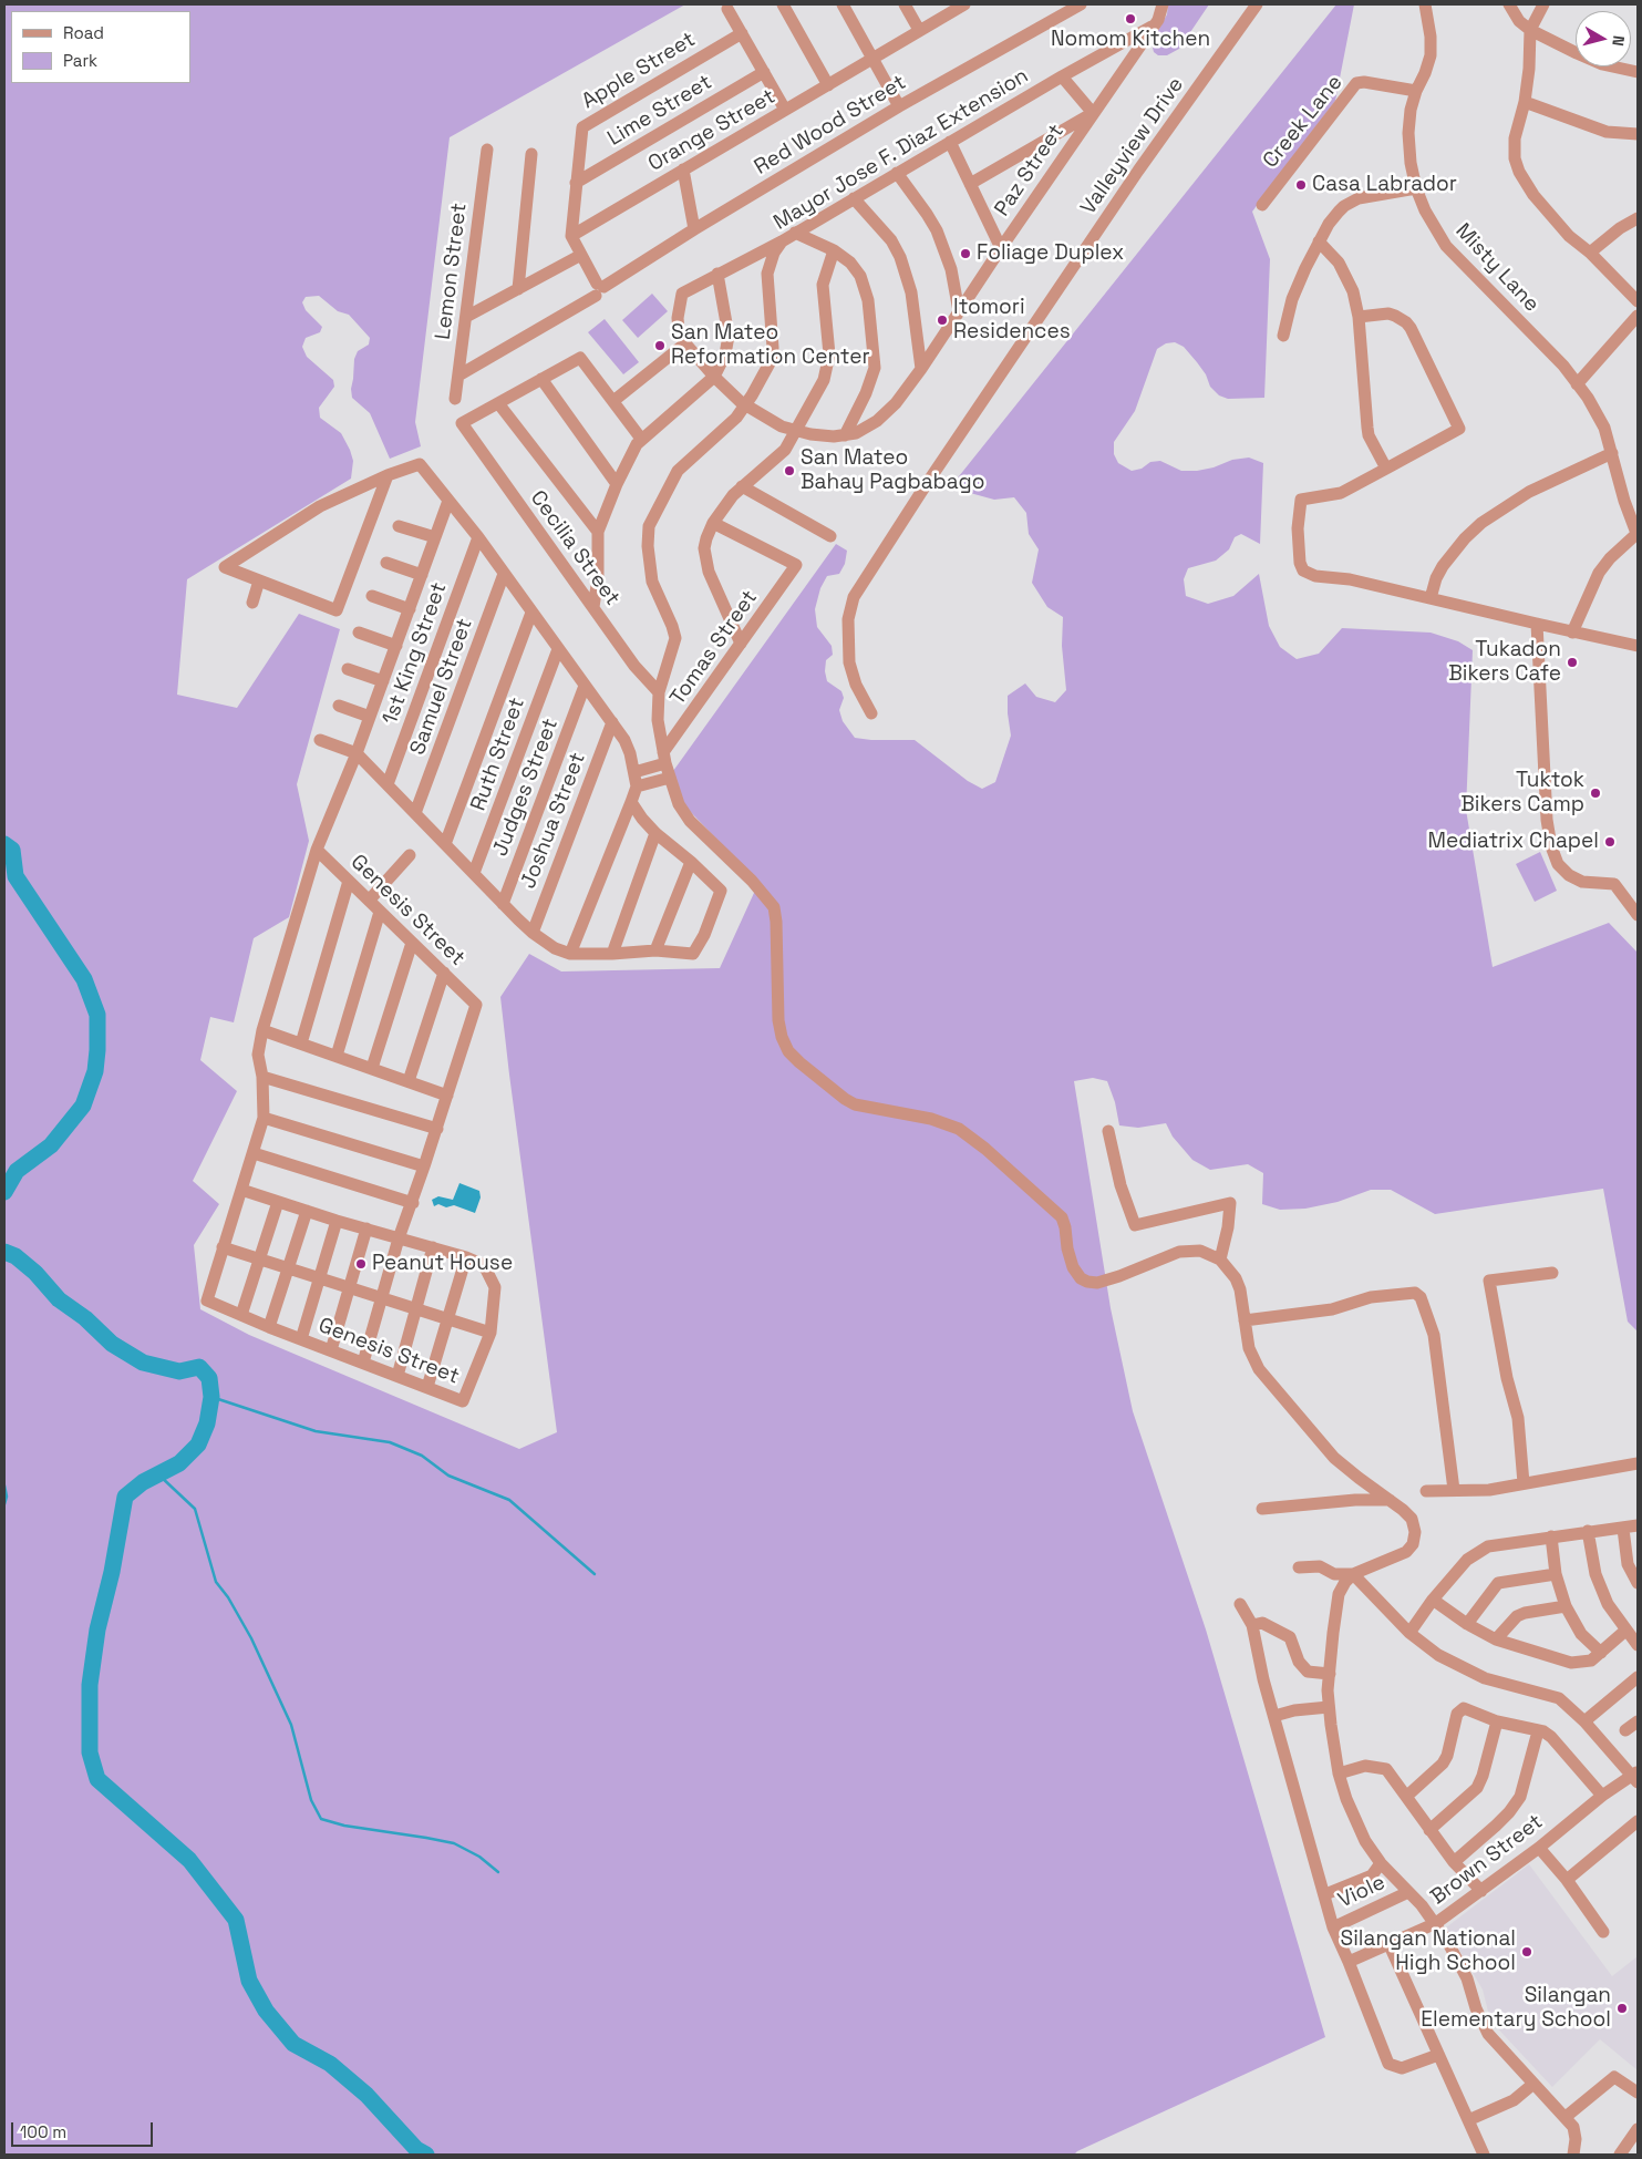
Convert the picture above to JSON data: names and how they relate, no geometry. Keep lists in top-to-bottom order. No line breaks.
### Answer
{"streets":{"street":["Apple Street","Lime Street","Creek Lane","Red Wood Street","Orange Street","Valleyview Drive","Mayor Jose F. Diaz Extension","Paz Street","Misty Lane","Lemon Street","Cecilia Street","Tomas Street","1st King Street","Samuel Street","Ruth Street","Judges Street","Joshua Street","Genesis Street","Brown Street","Viole"]},"crossings":[["Apple Street","Lime Street"],["Apple Street","Orange Street"],["Creek Lane","Misty Lane"],["Red Wood Street","Lemon Street"],["Mayor Jose F. Diaz Extension","Paz Street"],["Mayor Jose F. Diaz Extension","Cecilia Street"],["Mayor Jose F. Diaz Extension","Tomas Street"]],"places":["Nomom Kitchen","Casa Labrador","Foliage Duplex","Itomori Residences","San Mateo Reformation Center","San Mateo Bahay Pagbabago","Tukadon Bikers Cafe","Tuktok Bikers Camp","Mediatrix Chapel","Peanut House","Silangan National High School","Silangan Elementary School"],"legend":["Road","Park"],"scale_bar":"100 m","north":"right"}
